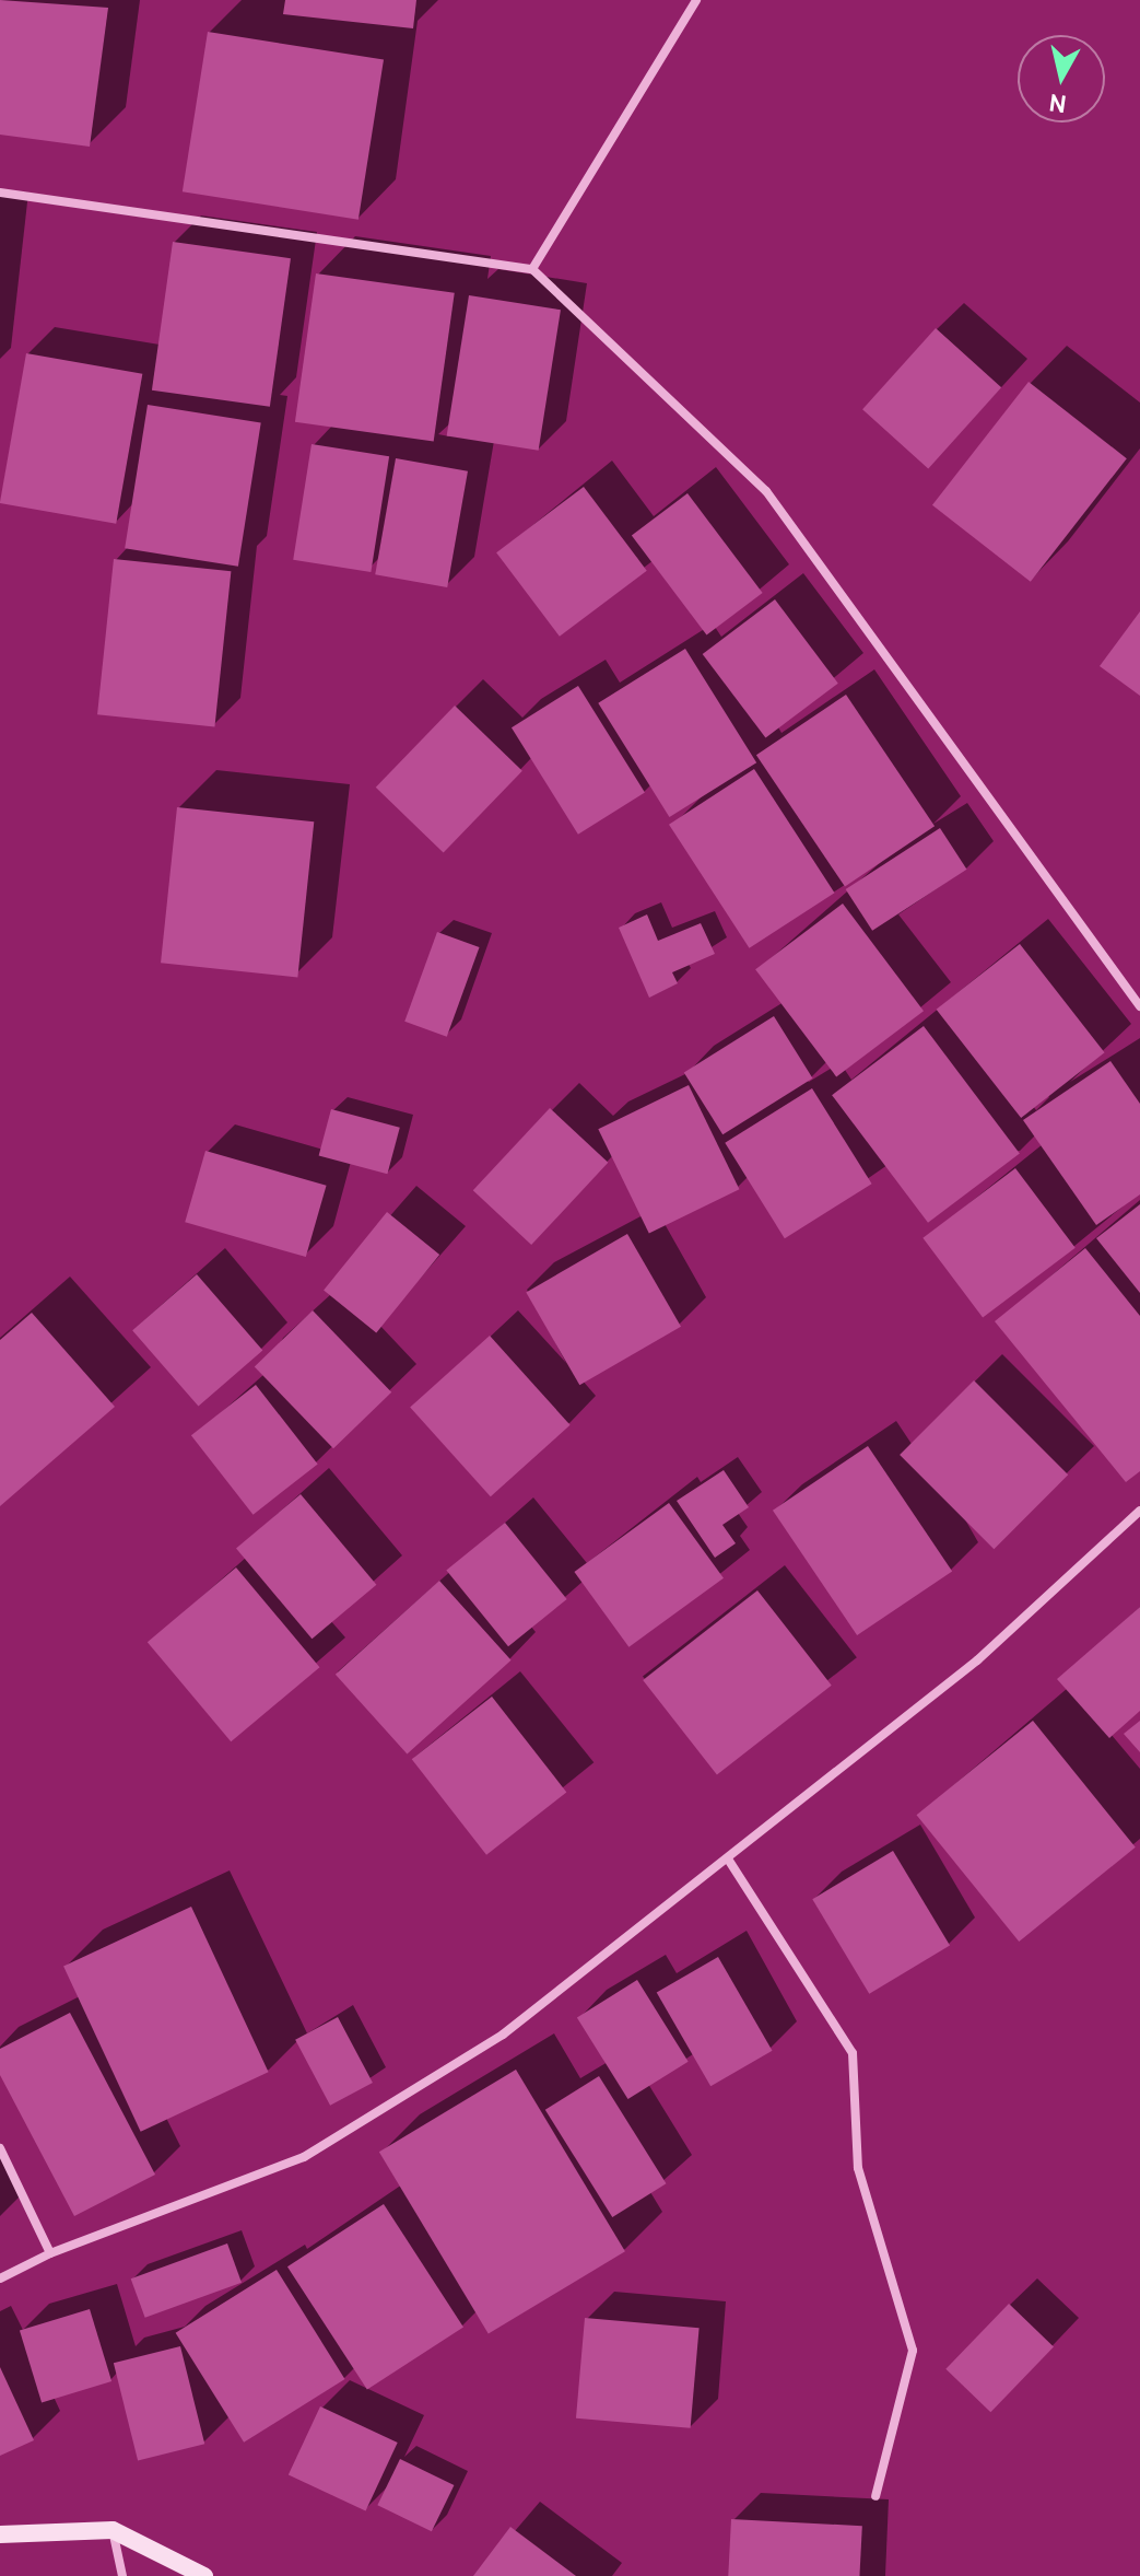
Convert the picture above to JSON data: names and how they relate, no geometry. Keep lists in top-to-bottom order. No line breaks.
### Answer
{"north":"bottom"}
